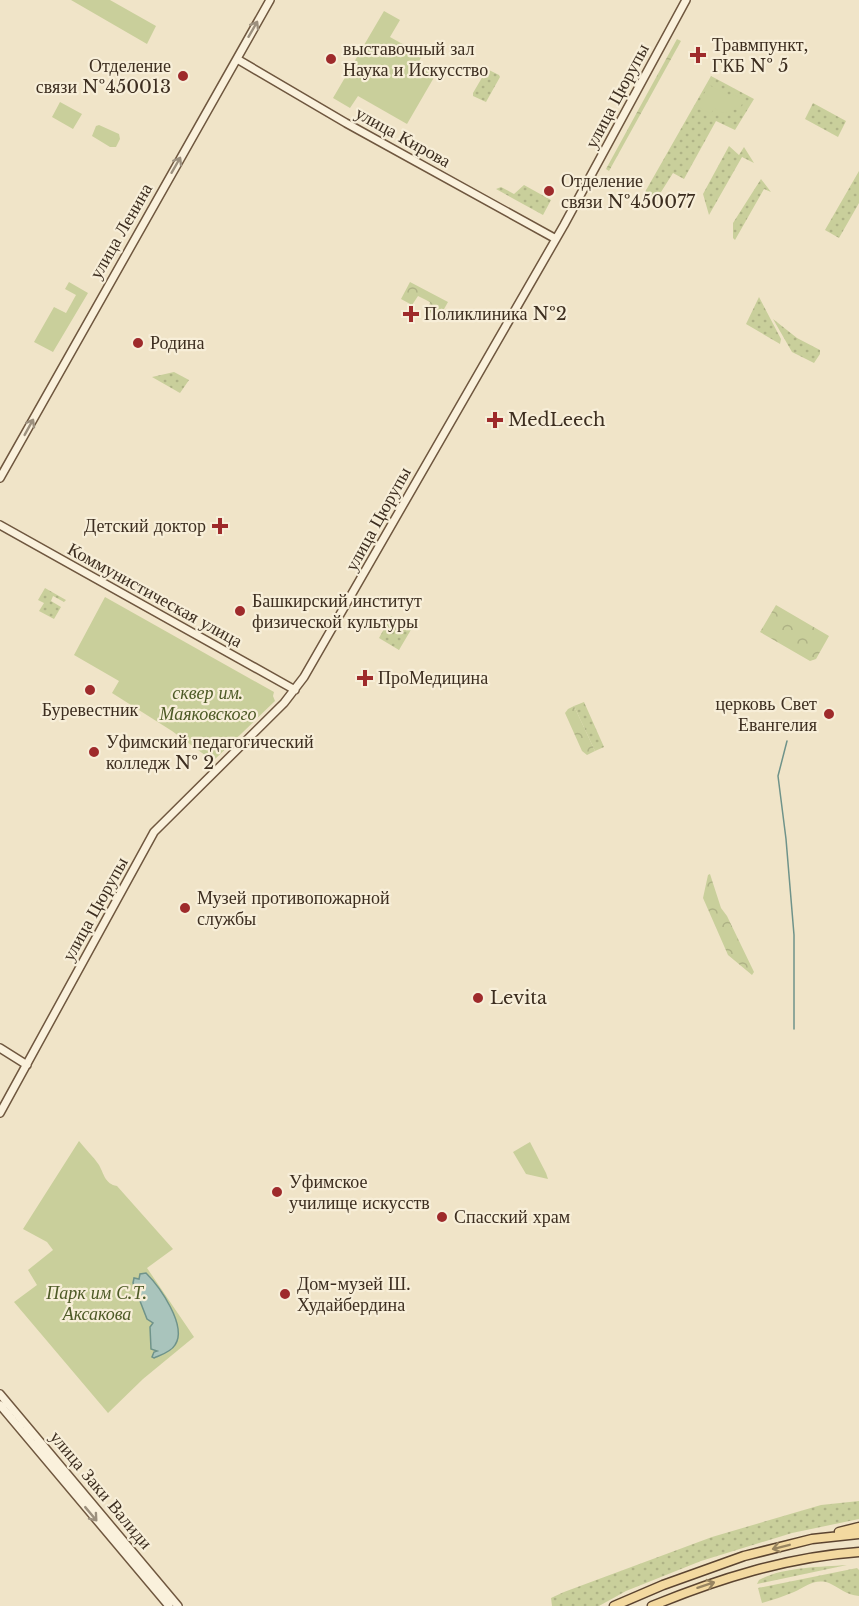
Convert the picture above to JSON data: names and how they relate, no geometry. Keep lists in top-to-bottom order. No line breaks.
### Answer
{"streets":{"main road":["улица Цюрупы","улица Кирова","улица Ленина","Коммунистическая улица","улица Заки Валиди"]},"crossings":[["улица Цюрупы","улица Кирова"],["улица Цюрупы","Коммунистическая улица"],["улица Кирова","улица Ленина"]],"one_way":["улица Ленина"],"parks":["сквер им. Маяковского","Парк им С.Т. Аксакова"],"places":{"health":["Травмпункт, ГКБ № 5","Поликлиника №2","MedLeech","Детский доктор","ПроМедицина"],"other":["выставочный зал Наука и Искусство","Отделение связи №450013","Отделение связи №450077","Родина","Башкирский институт физической культуры","Буревестник","церковь Свет Евангелия","Уфимский педагогический колледж № 2","Музей противопожарной службы","Levita","Уфимское училище искусств","Спасский храм","Дом-музей Ш. Худайбердина"]}}
